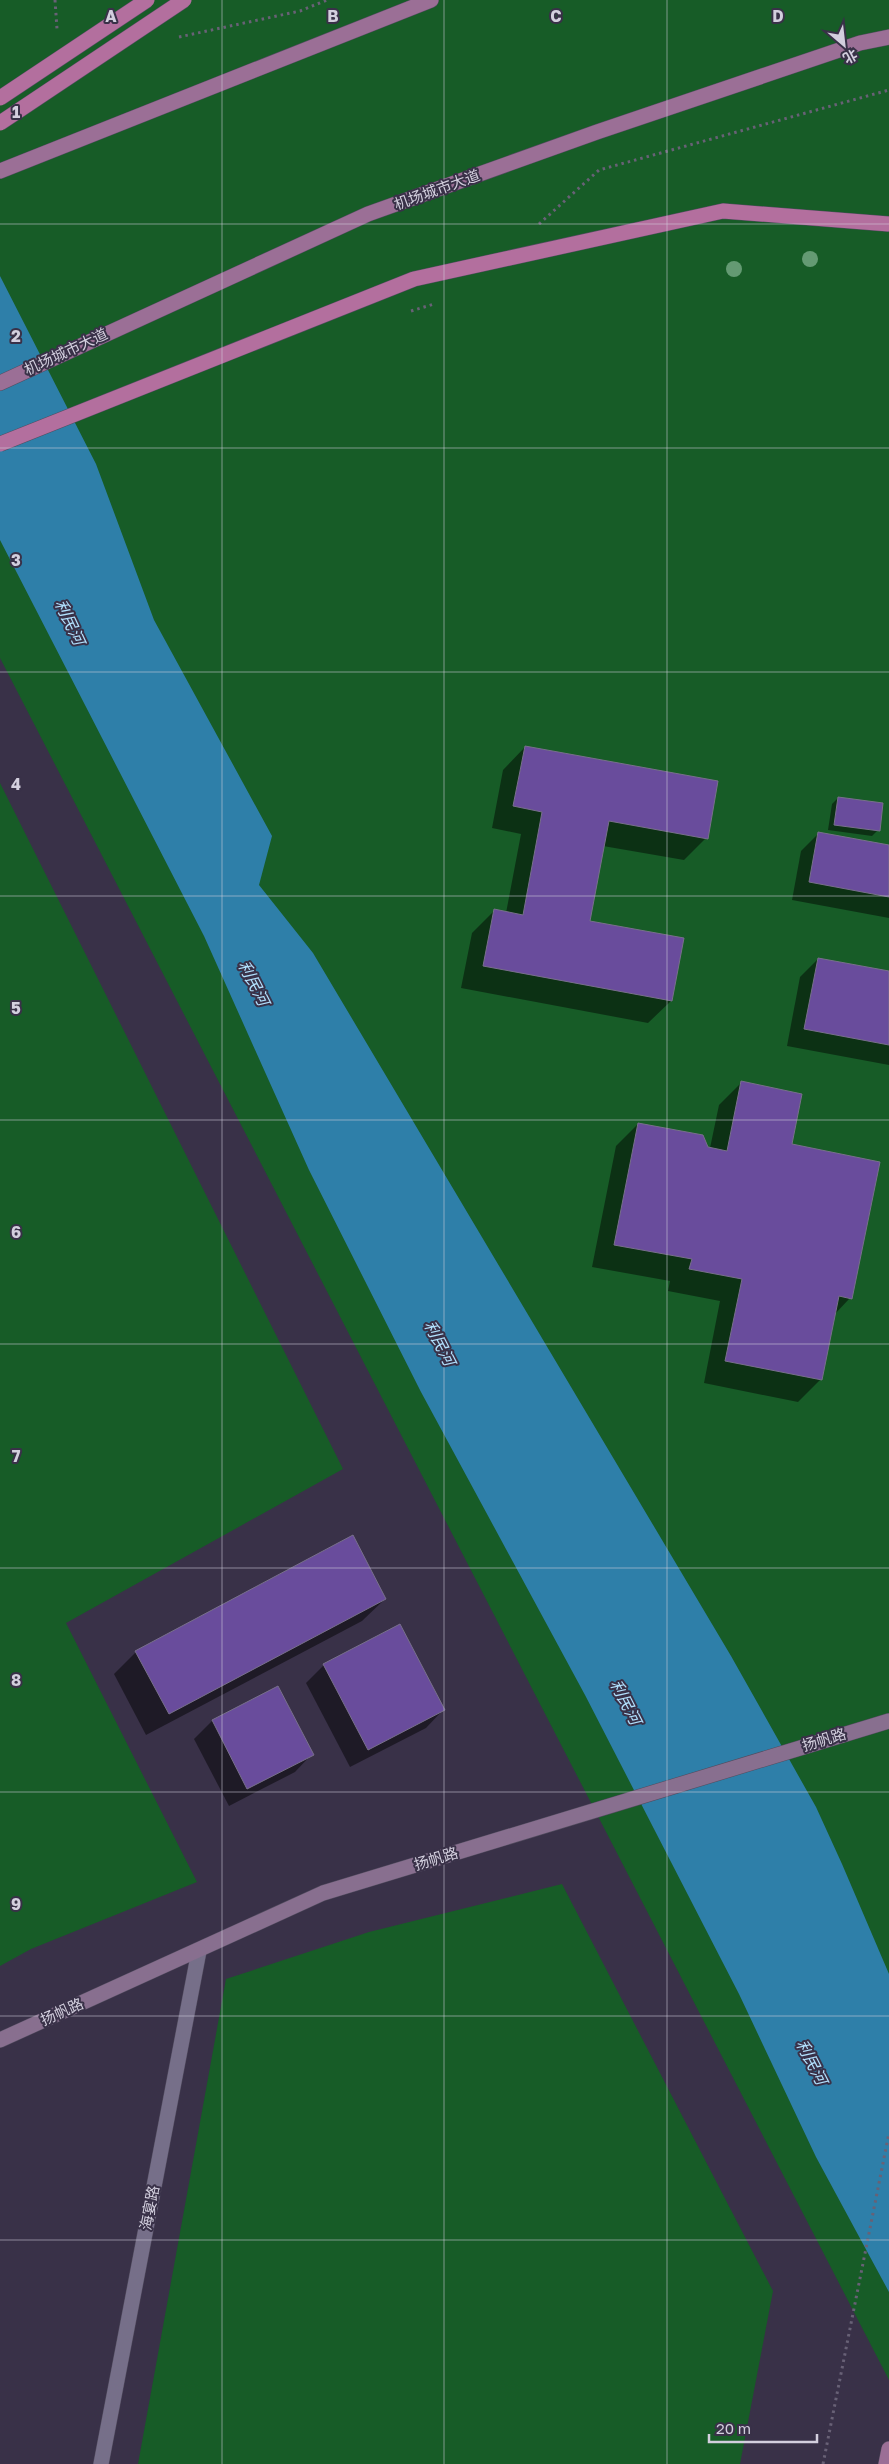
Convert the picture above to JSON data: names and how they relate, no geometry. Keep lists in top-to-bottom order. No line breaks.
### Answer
{"streets":{"main road":["机场城市大道"],"street":["扬帆路","海宴路"]},"crossings":[["扬帆路","海宴路"]],"water":["利民河"],"scale_bar":"20 m","north":"bottom right","grid":{"columns":["A","B","C","D"],"rows":["1","2","3","4","5","6","7","8","9"]}}
